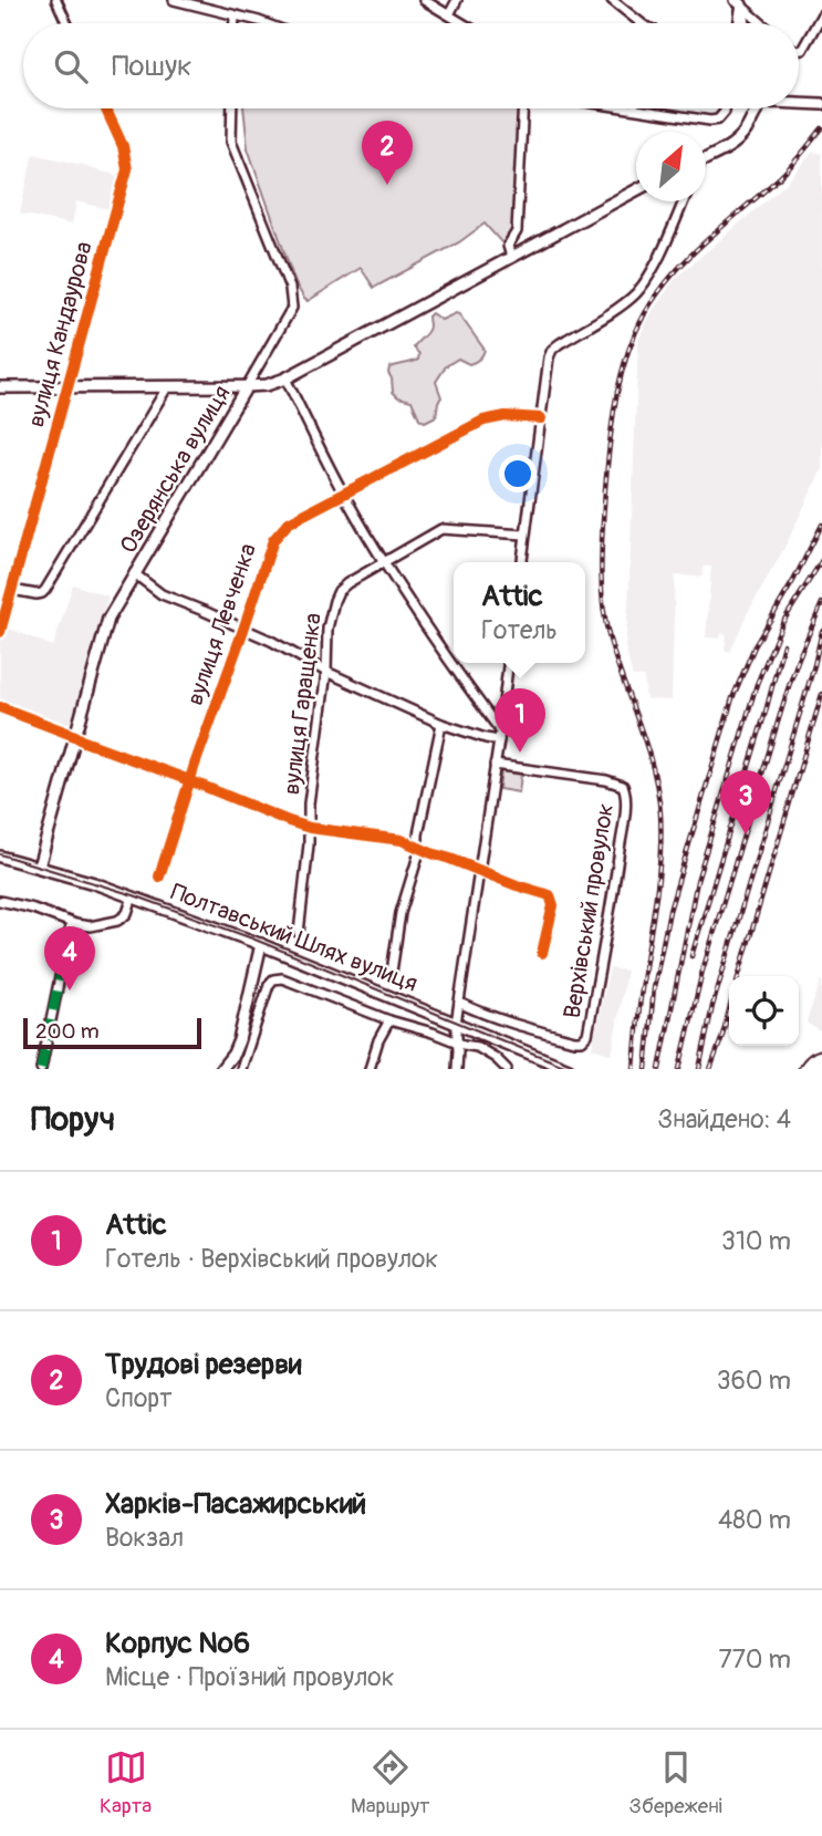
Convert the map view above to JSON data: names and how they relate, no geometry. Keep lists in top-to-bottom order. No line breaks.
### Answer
{"streets":{"main road":["Озерянська вулиця","Полтавський Шлях вулиця"],"street":["вулиця Кандаурова","вулиця Левченка","вулиця Гаращенка","Верхівський провулок"]},"crossings":[["Озерянська вулиця","Полтавський Шлях вулиця"]],"scale_bar":"200 m","north":"top right","page":{"search":"Пошук","pins":["2","1","3","4"],"popup":["Attic","Готель"],"scale":"200 m","heading":["Поруч","Знайдено: 4"],"list":[{"mark":"1","name":"Attic","note":"Готель · Верхівський провулок","value":"310 m"},{"mark":"2","name":"Трудові резерви","note":"Спорт","value":"360 m"},{"mark":"3","name":"Харків-Пасажирський","note":"Вокзал","value":"480 m"},{"mark":"4","name":"Корпус №6","note":"Місце · Проїзний провулок","value":"770 m"}],"nav":["Карта","Маршрут","Збережені"]}}
